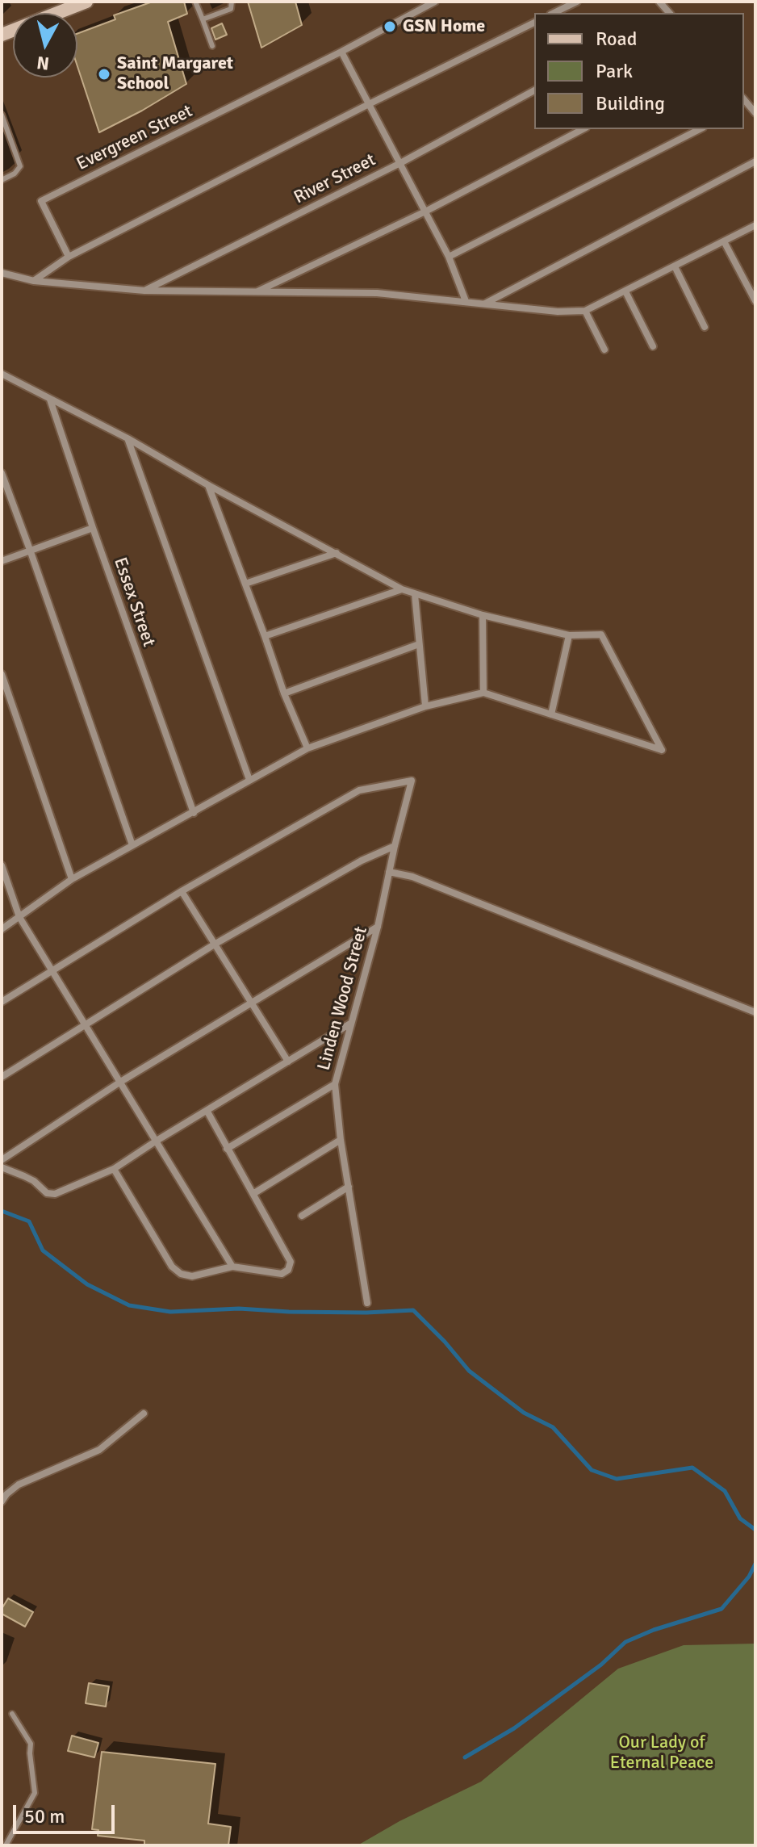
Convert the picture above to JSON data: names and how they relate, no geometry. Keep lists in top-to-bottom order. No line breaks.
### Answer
{"streets":{"street":["Evergreen Street","River Street","Essex Street","Linden Wood Street"]},"parks":["Our Lady of Eternal Peace"],"places":["GSN Home","Saint Margaret School"],"legend":["Road","Park","Building"],"scale_bar":"50 m","north":"bottom"}
